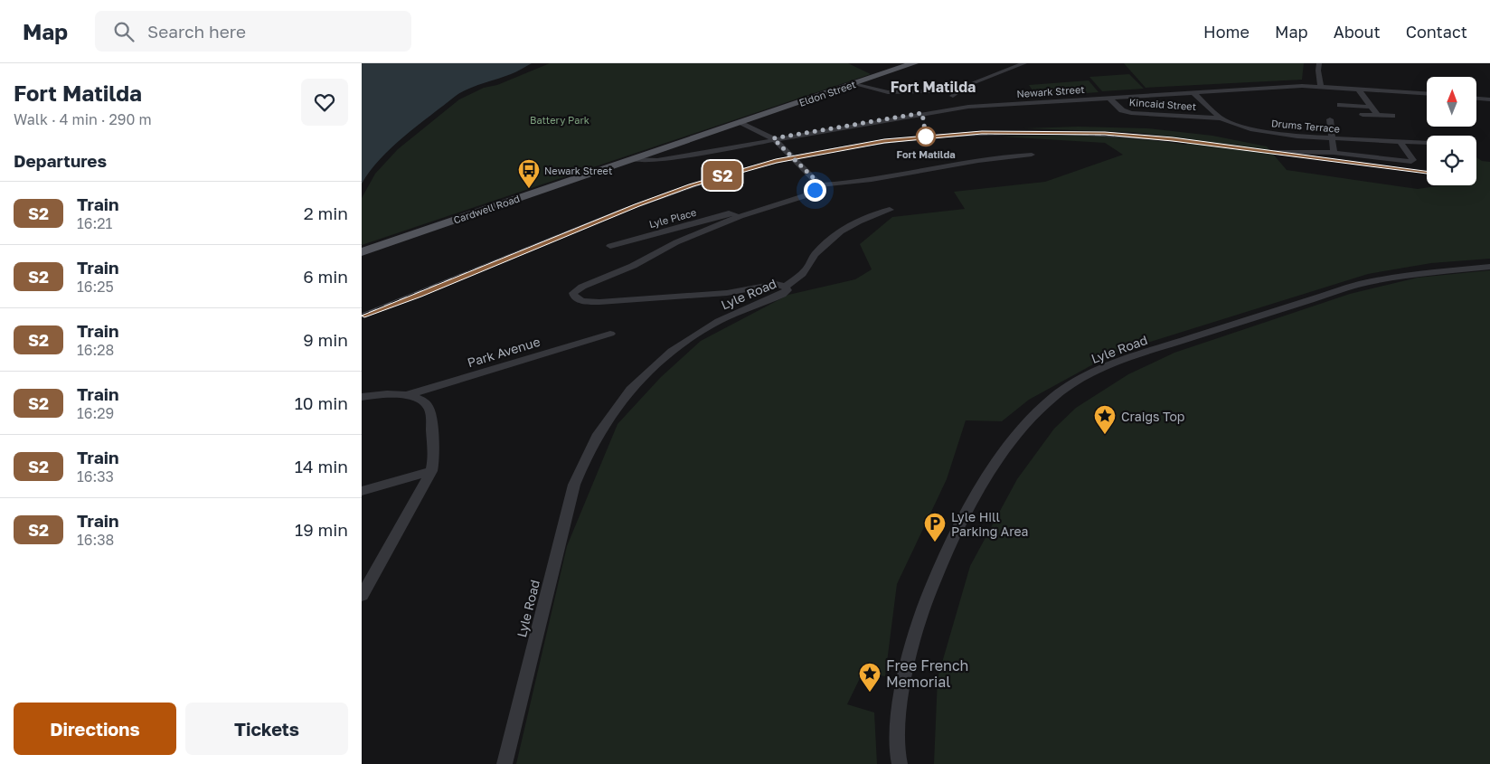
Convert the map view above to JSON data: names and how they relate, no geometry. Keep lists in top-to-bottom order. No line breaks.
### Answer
{"streets":{"main road":["Eldon Street","Cardwell Road"],"street":["Newark Street","Kincaid Street","Drums Terrace","Lyle Place","Lyle Road","Park Avenue"]},"crossings":[["Newark Street","Kincaid Street"],["Newark Street","Drums Terrace"],["Newark Street","Cardwell Road"],["Eldon Street","Cardwell Road"],["Kincaid Street","Drums Terrace"],["Lyle Place","Lyle Road"]],"districts":["Fort Matilda"],"parks":["Battery Park"],"places":{"other":["Fort Matilda"],"bus stop":["Newark Street"],"place":["Craigs Top","Free French Memorial"],"parking":["Lyle Hill Parking Area"]},"north":"top","page":{"header":"Map","search":"Search here","nav":["Home","Map","About","Contact"],"heading":[["Fort Matilda","Walk · 4 min · 290 m"],"Departures"],"on_map":"S2","list":[{"mark":"S2","name":"Train","note":"16:21","value":"2 min"},{"mark":"S2","name":"Train","note":"16:25","value":"6 min"},{"mark":"S2","name":"Train","note":"16:28","value":"9 min"},{"mark":"S2","name":"Train","note":"16:29","value":"10 min"},{"mark":"S2","name":"Train","note":"16:33","value":"14 min"},{"mark":"S2","name":"Train","note":"16:38","value":"19 min"}],"buttons":["Directions","Tickets"]}}
